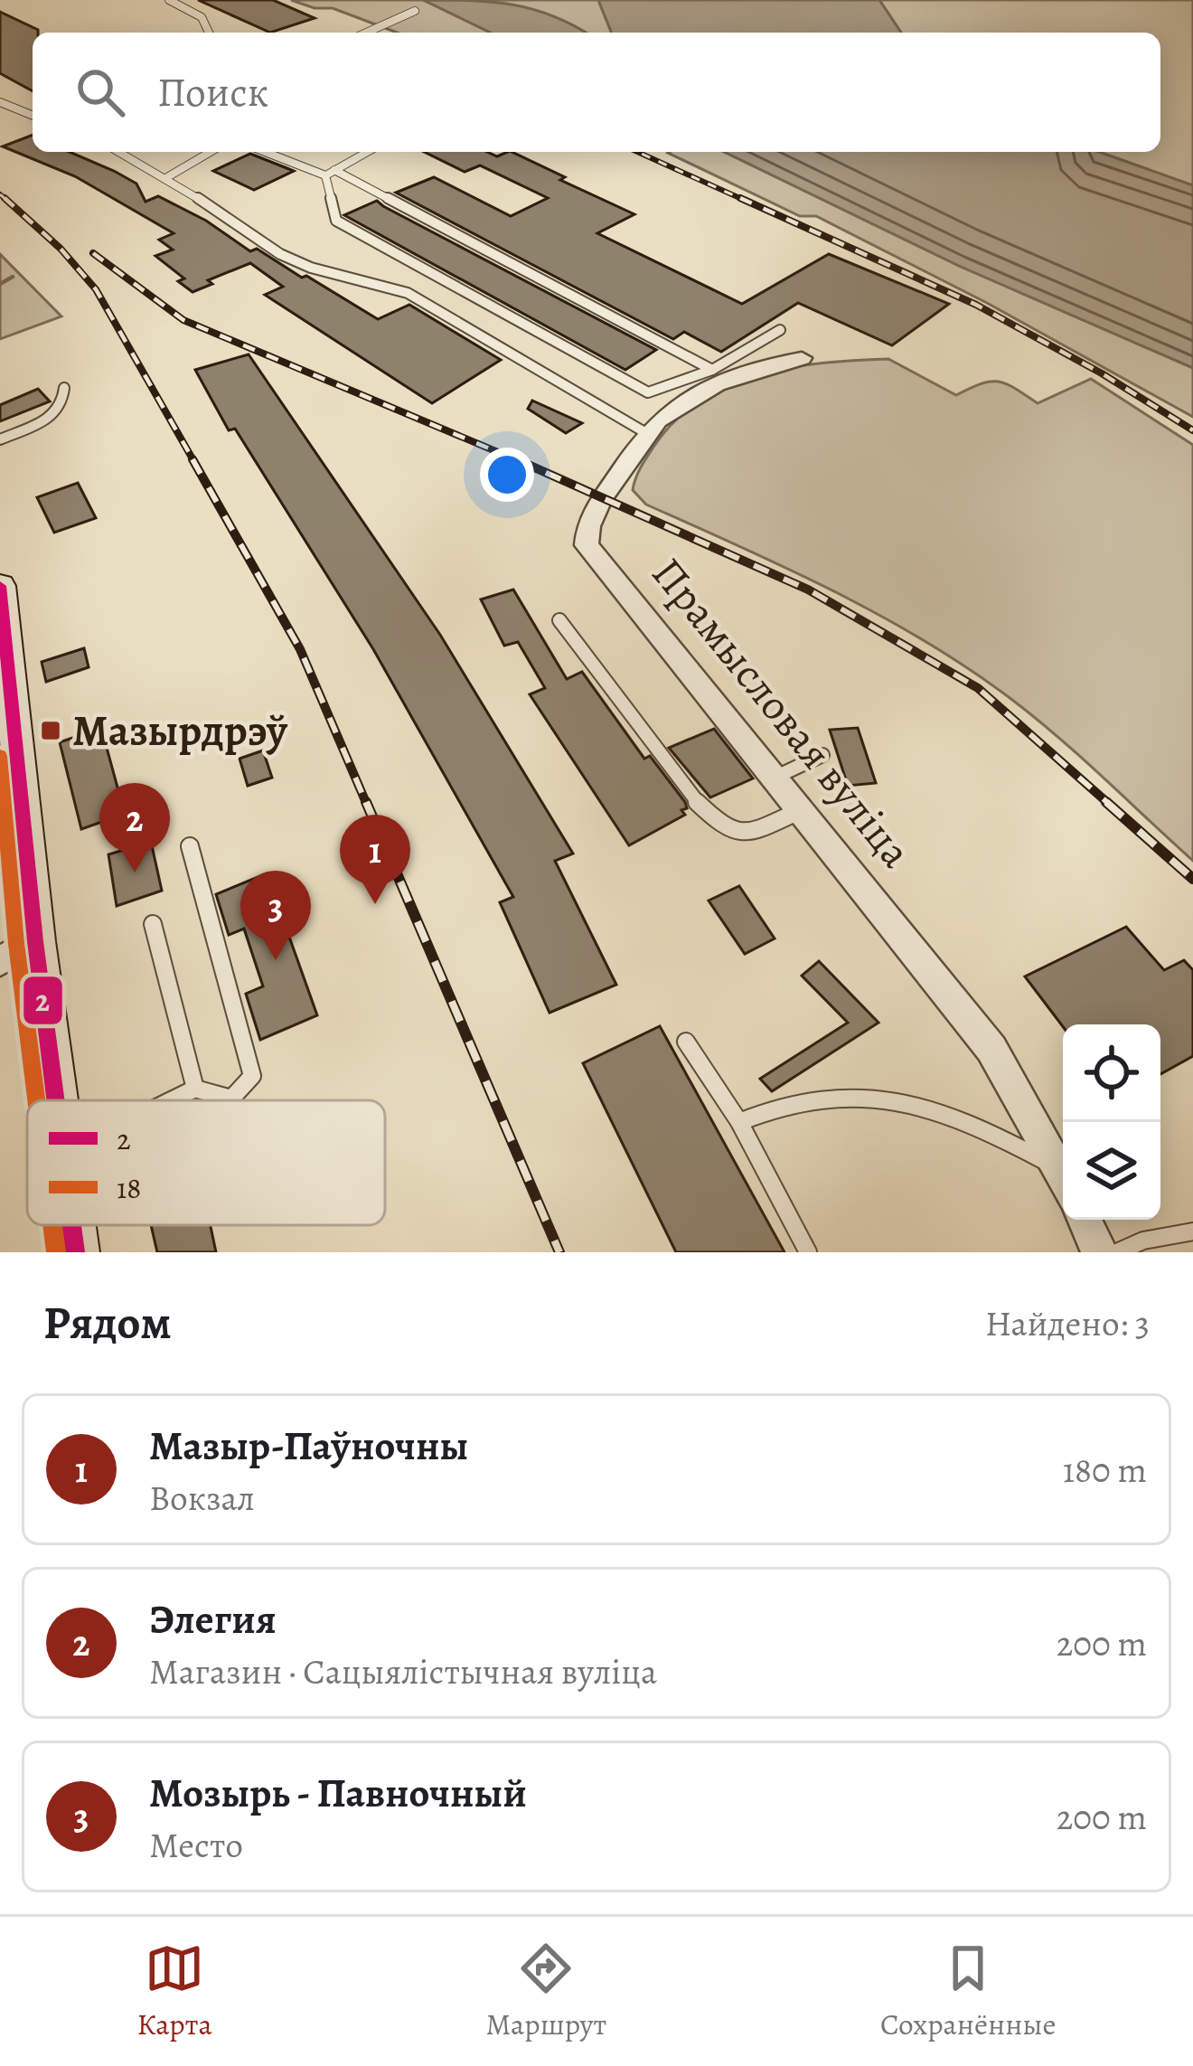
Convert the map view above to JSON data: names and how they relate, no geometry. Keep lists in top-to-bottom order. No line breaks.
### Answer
{"streets":{"street":["Прамысловая вуліца"]},"places":{"transit":["Мазырдрэў"]},"lines":["transit line 2","transit line 18"],"legend":["2","18"],"page":{"search":"Поиск","pins":["2","1","3"],"heading":["Рядом","Найдено: 3"],"list":[{"mark":"1","name":"Мазыр-Паўночны","note":"Вокзал","value":"180 m"},{"mark":"2","name":"Элегия","note":"Магазин · Сацыялістычная вуліца","value":"200 m"},{"mark":"3","name":"Мозырь - Павночный","note":"Место","value":"200 m"}],"nav":["Карта","Маршрут","Сохранённые"]}}
